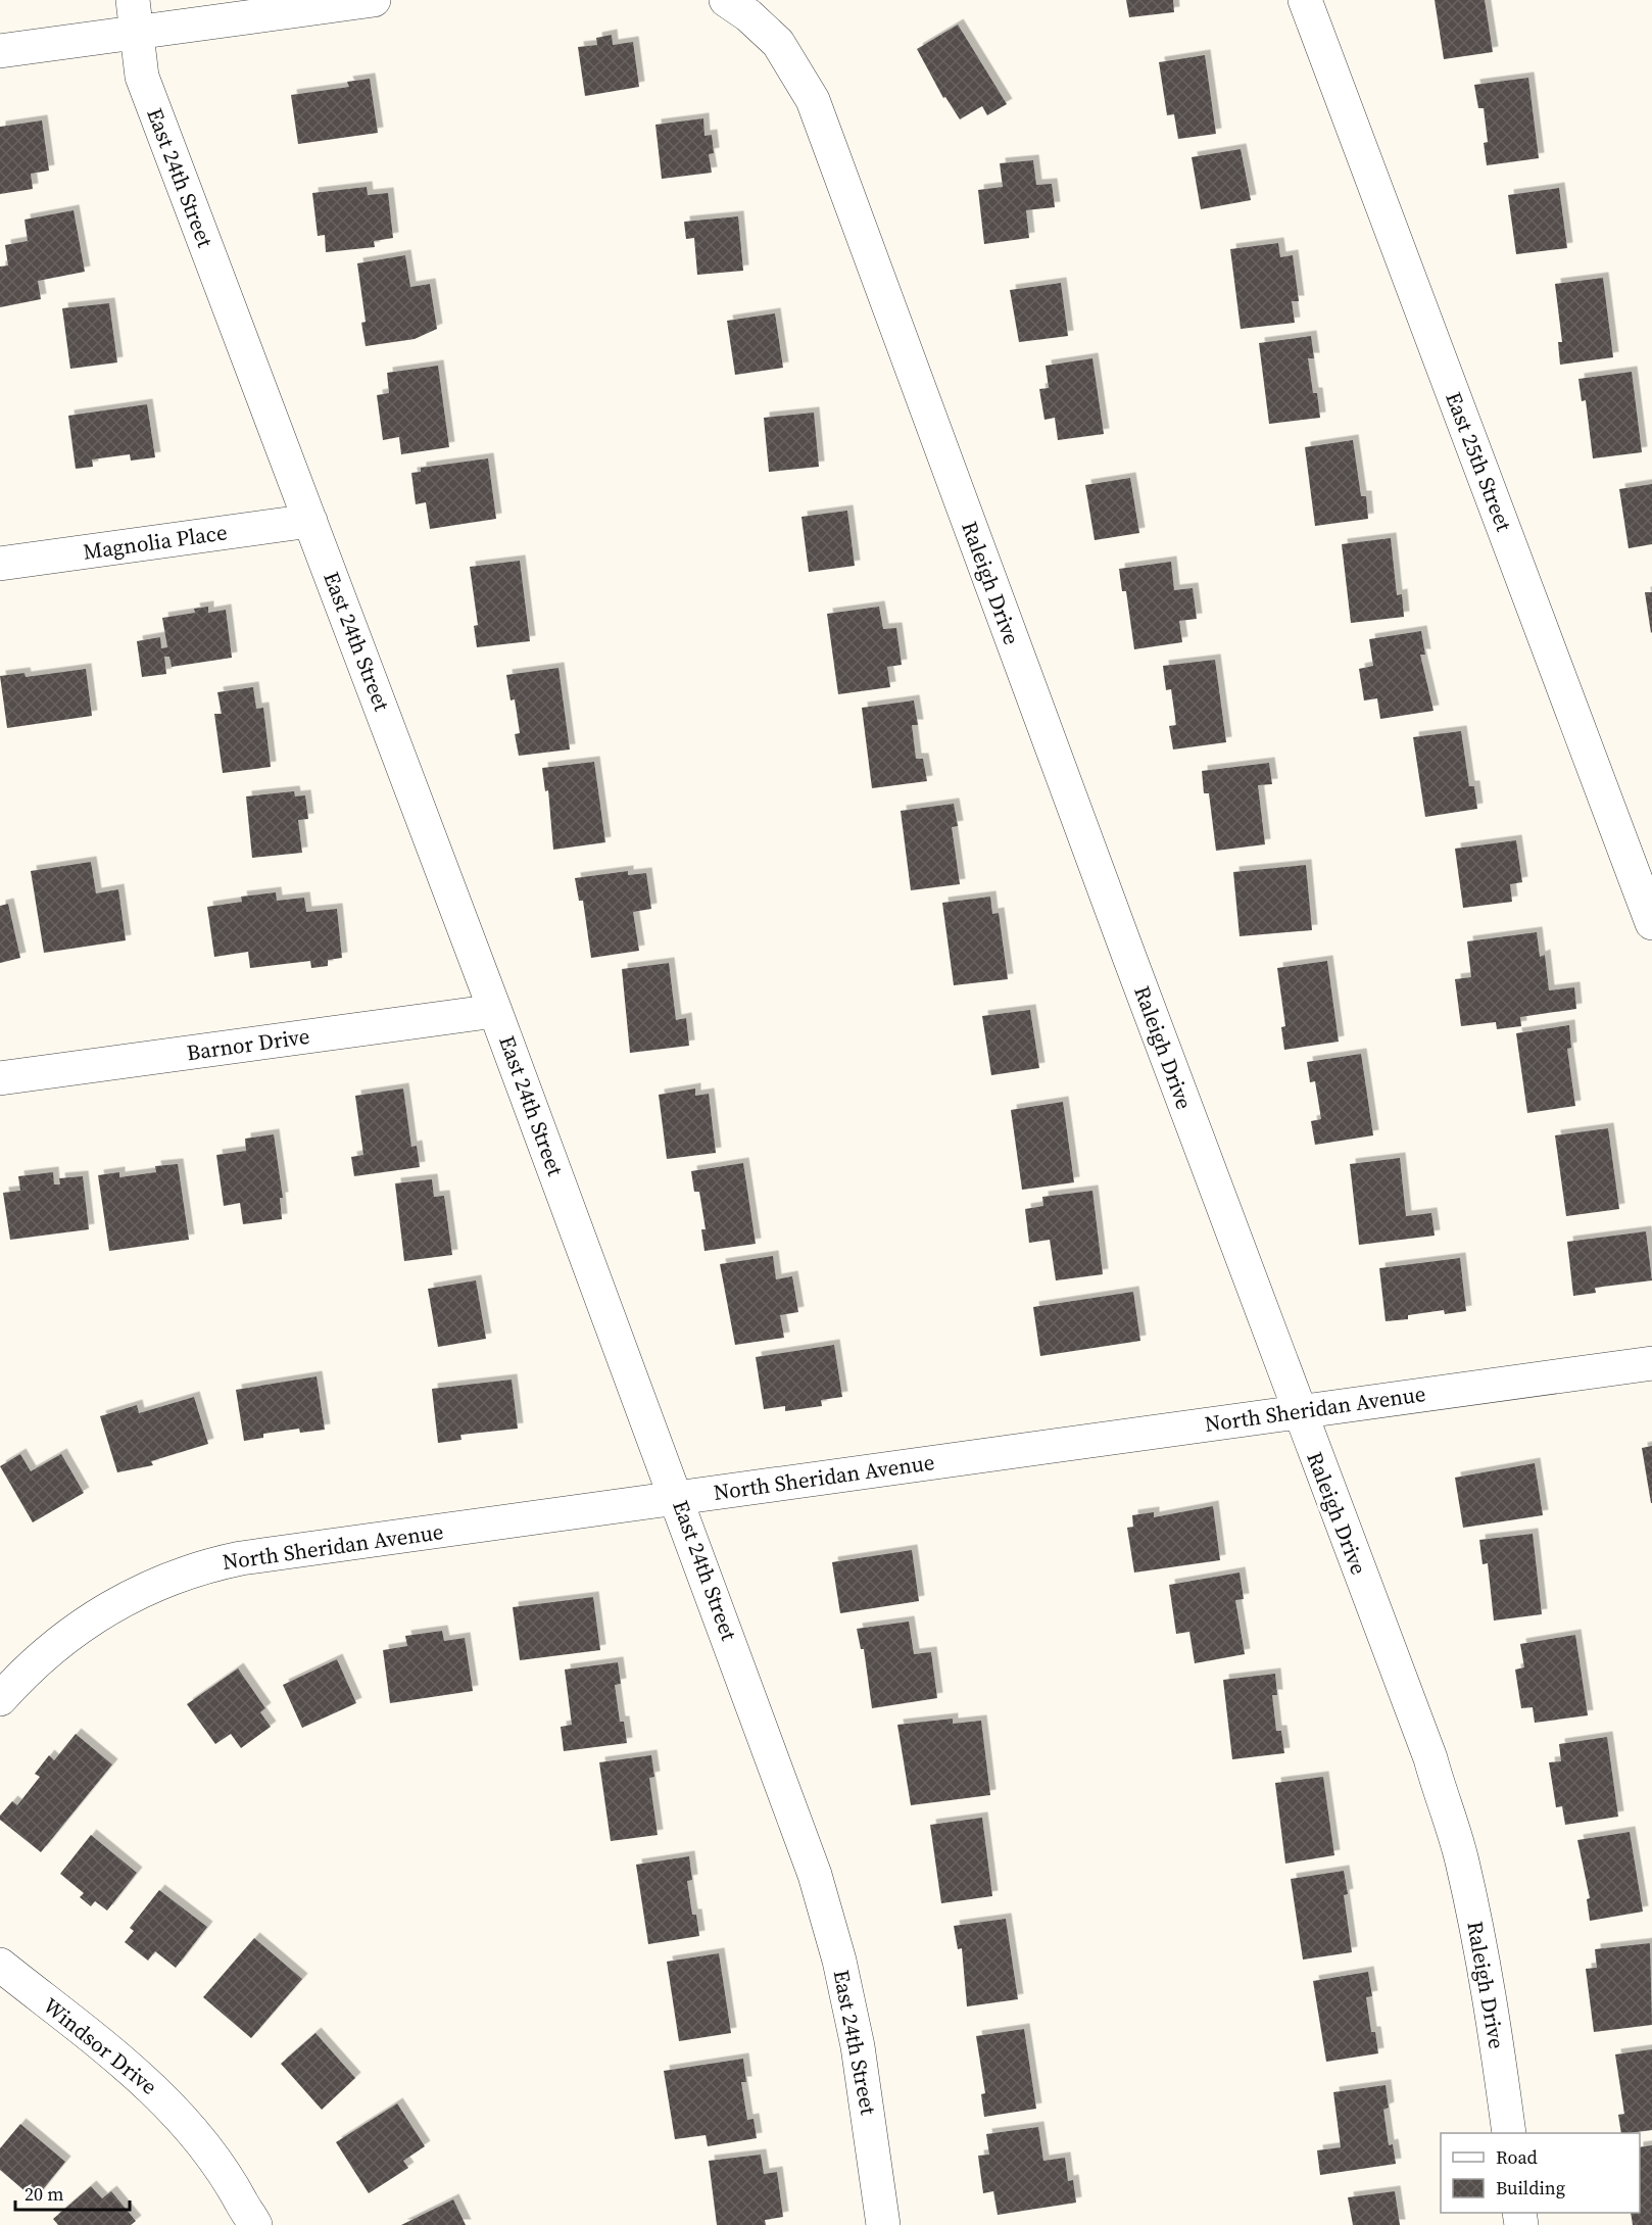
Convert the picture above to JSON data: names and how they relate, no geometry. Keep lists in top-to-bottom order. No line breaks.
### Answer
{"streets":{"street":["East 24th Street","East 25th Street","Magnolia Place","Raleigh Drive","Barnor Drive","North Sheridan Avenue","Windsor Drive"]},"crossings":[["East 24th Street","Magnolia Place"],["East 24th Street","Barnor Drive"],["East 24th Street","North Sheridan Avenue"],["Raleigh Drive","North Sheridan Avenue"]],"legend":["Road","Building"],"scale_bar":"20 m"}
